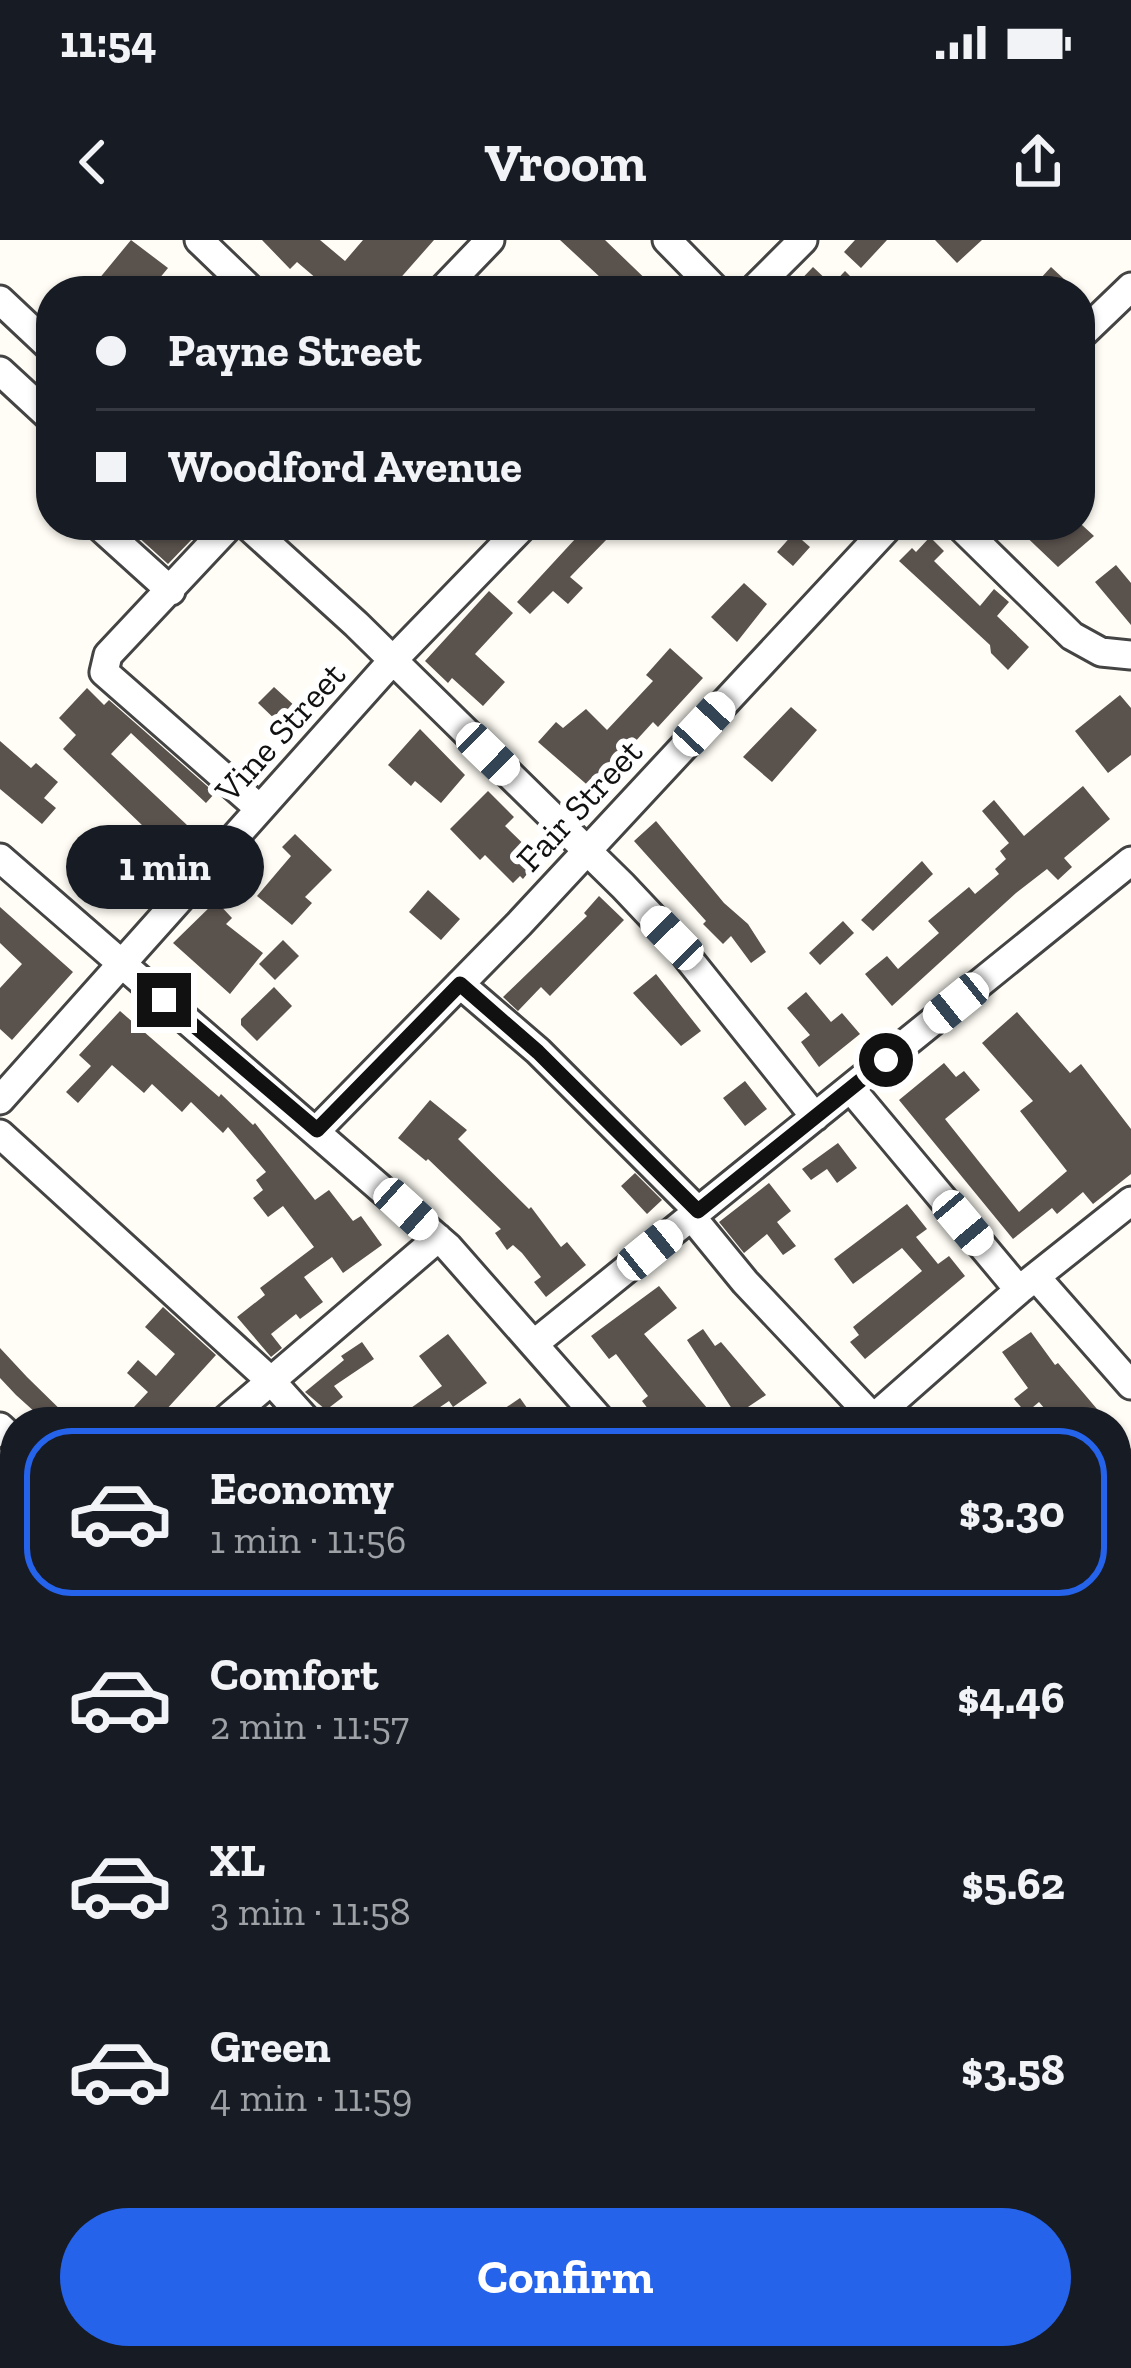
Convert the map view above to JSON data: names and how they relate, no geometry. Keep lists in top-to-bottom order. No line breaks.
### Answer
{"streets":{"street":["Vine Street","Fair Street"]},"page":{"status":"11:54","header":"Vroom","banner":["Payne Street","Woodford Avenue"],"bubble":"1 min","list":[{"name":"Economy","note":"1 min · 11:56","value":"$3.30"},{"name":"Comfort","note":"2 min · 11:57","value":"$4.46"},{"name":"XL","note":"3 min · 11:58","value":"$5.62"},{"name":"Green","note":"4 min · 11:59","value":"$3.58"}],"buttons":"Confirm"}}
